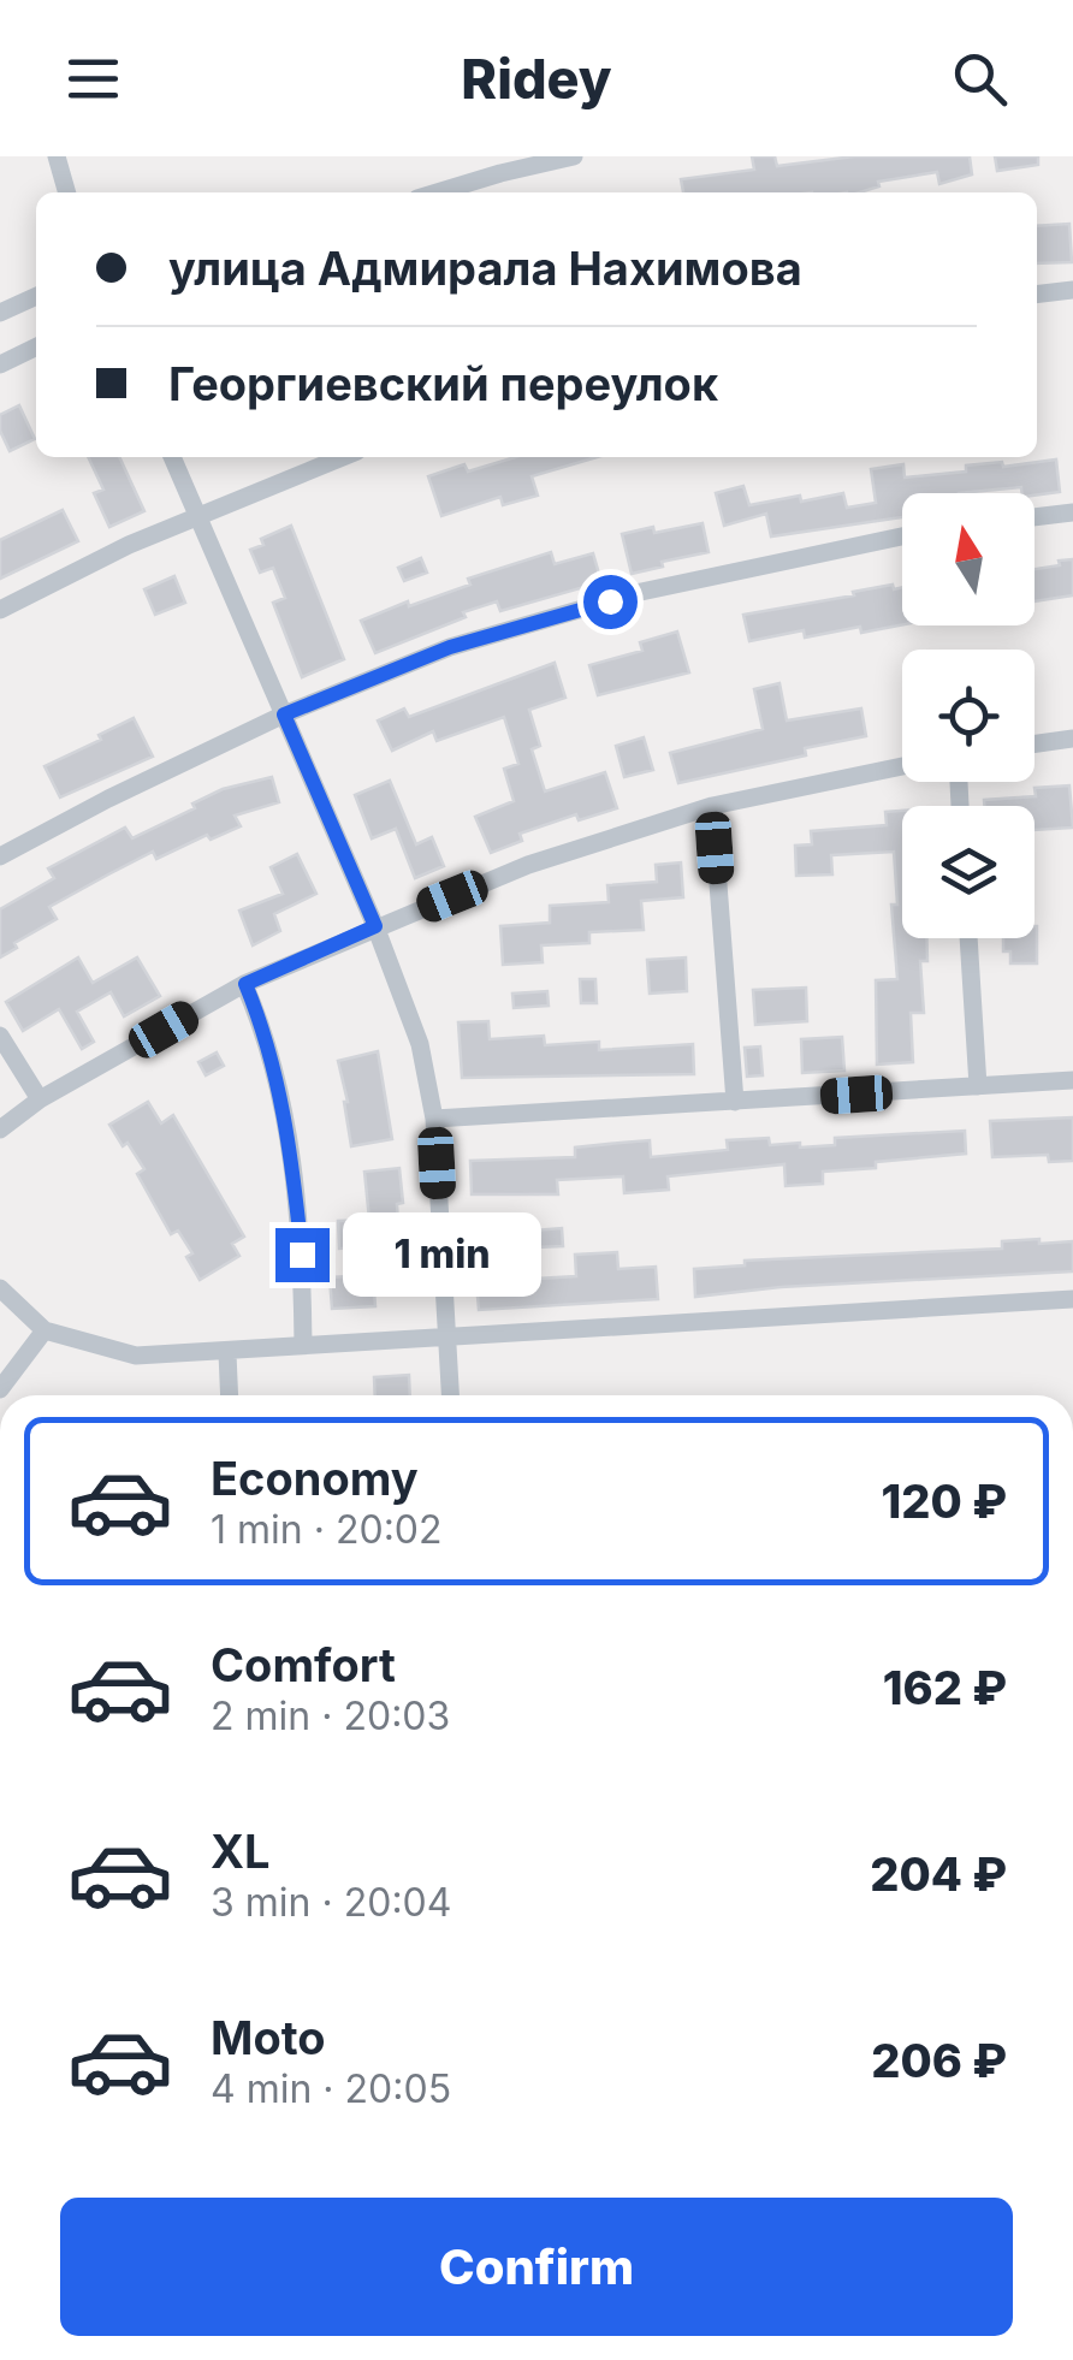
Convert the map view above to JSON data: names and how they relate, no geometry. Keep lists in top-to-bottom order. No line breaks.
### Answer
{"north":"top","page":{"header":"Ridey","banner":["улица Адмирала Нахимова","Георгиевский переулок"],"bubble":"1 min","list":[{"name":"Economy","note":"1 min · 20:02","value":"120 ₽"},{"name":"Comfort","note":"2 min · 20:03","value":"162 ₽"},{"name":"XL","note":"3 min · 20:04","value":"204 ₽"},{"name":"Moto","note":"4 min · 20:05","value":"206 ₽"}],"buttons":"Confirm"}}
